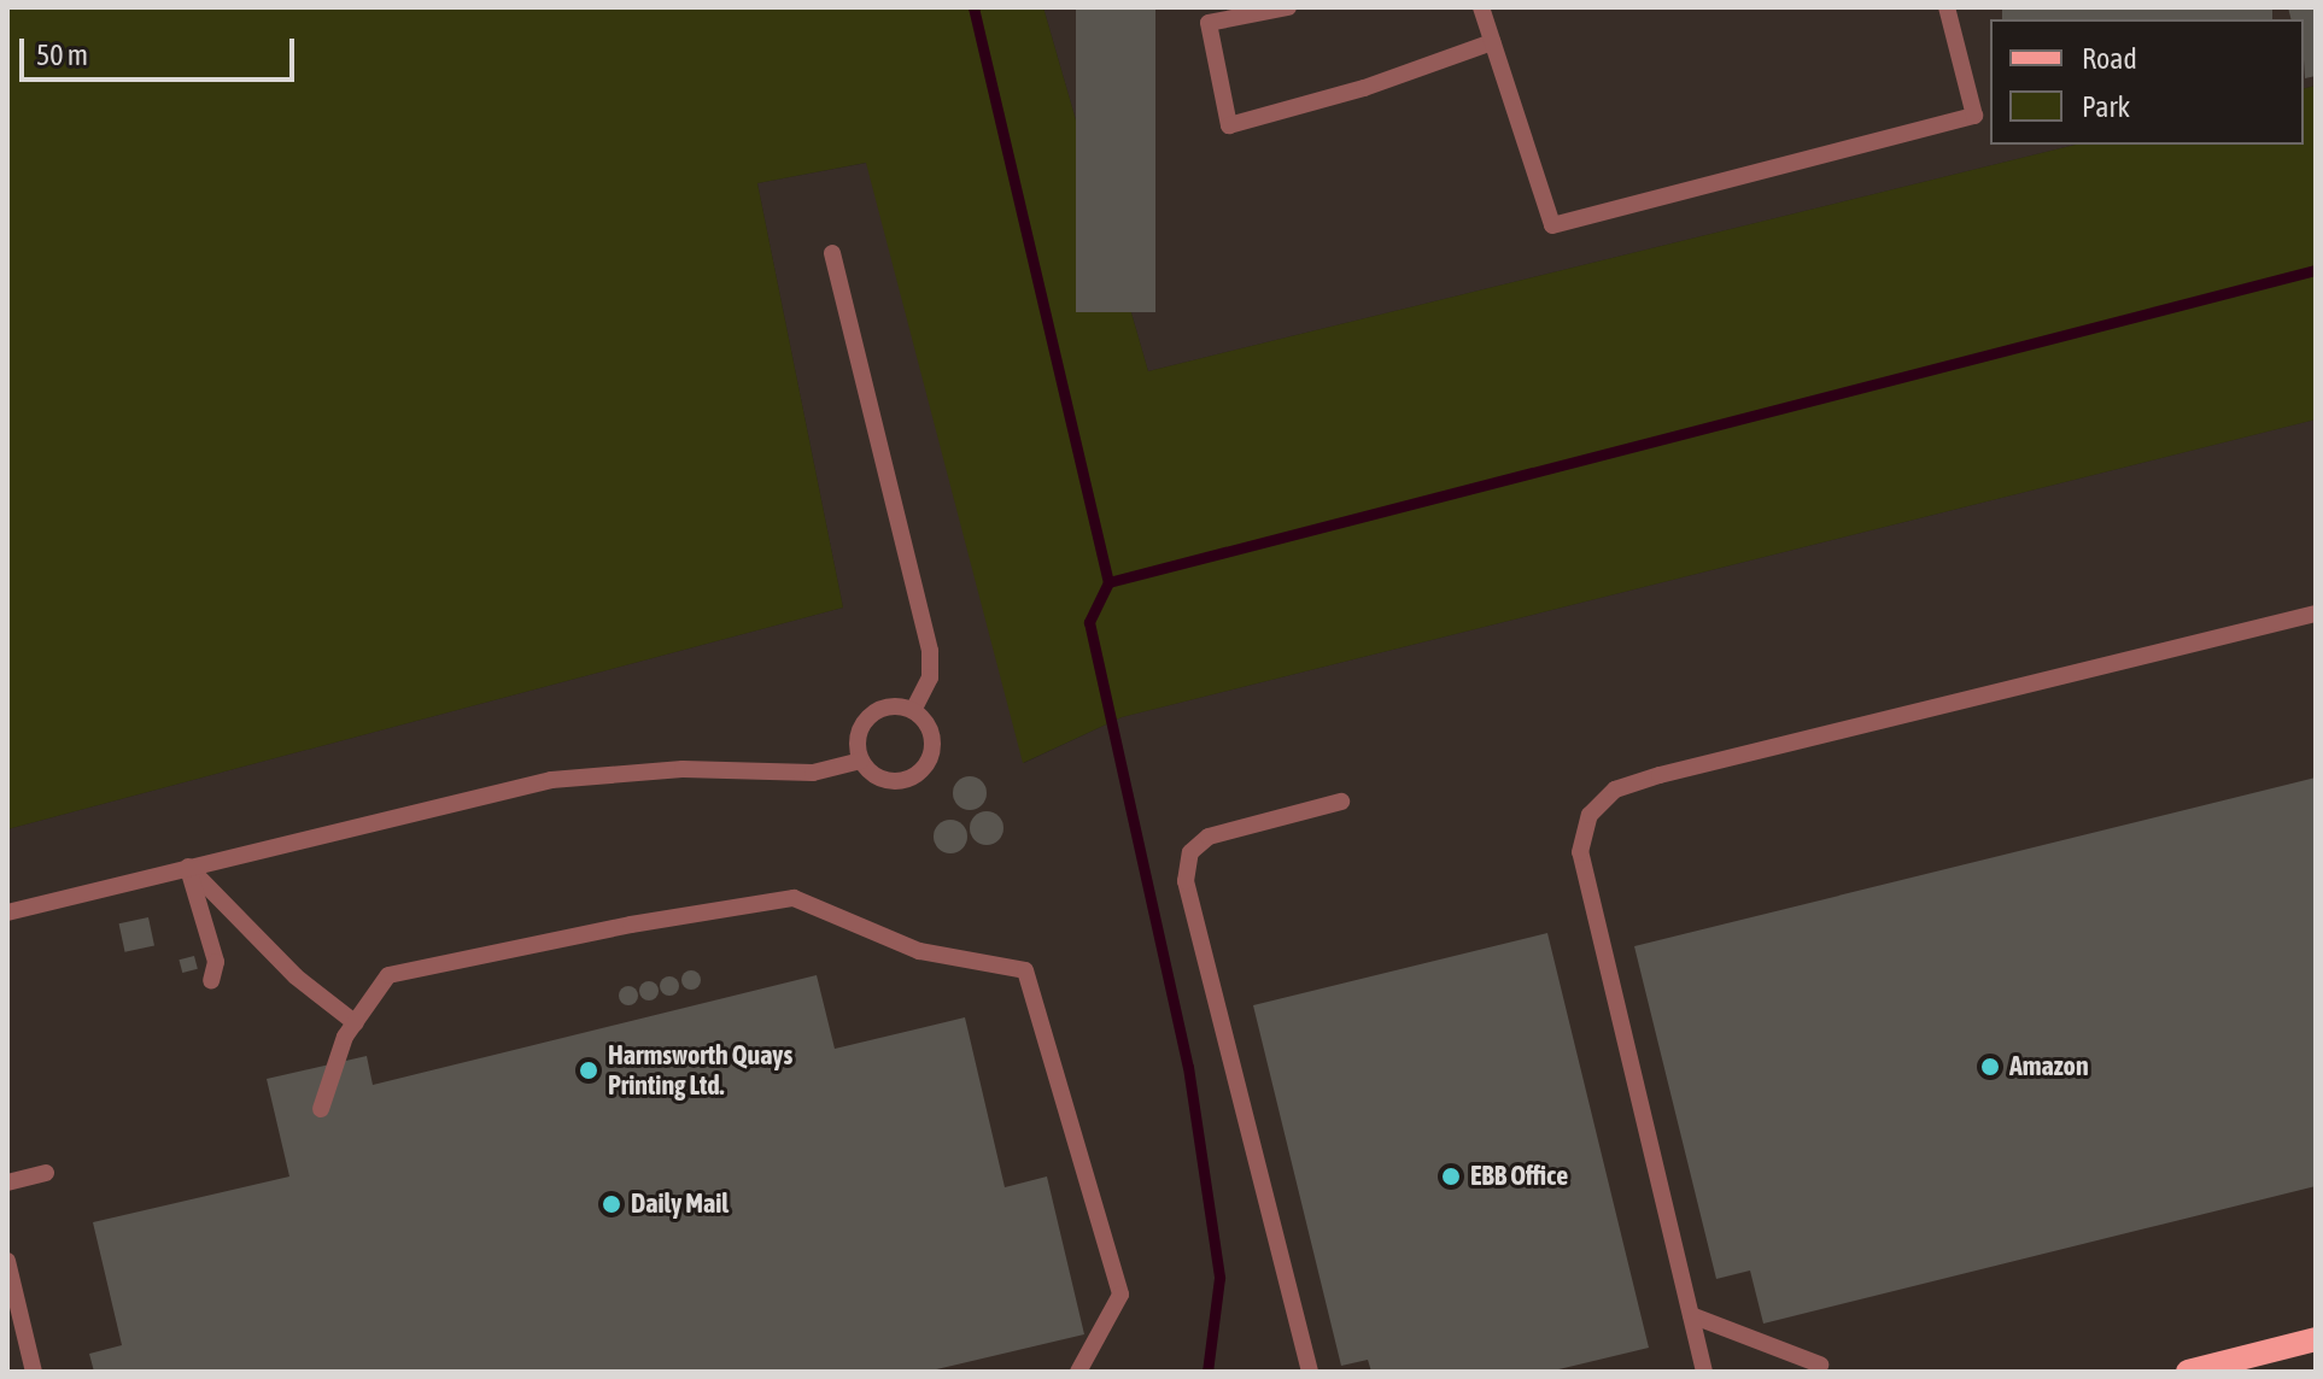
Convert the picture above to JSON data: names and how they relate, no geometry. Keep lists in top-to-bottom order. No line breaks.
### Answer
{"places":["Amazon","Harmsworth Quays Printing Ltd.","EBB Office","Daily Mail"],"legend":["Road","Park"],"scale_bar":"50 m"}
